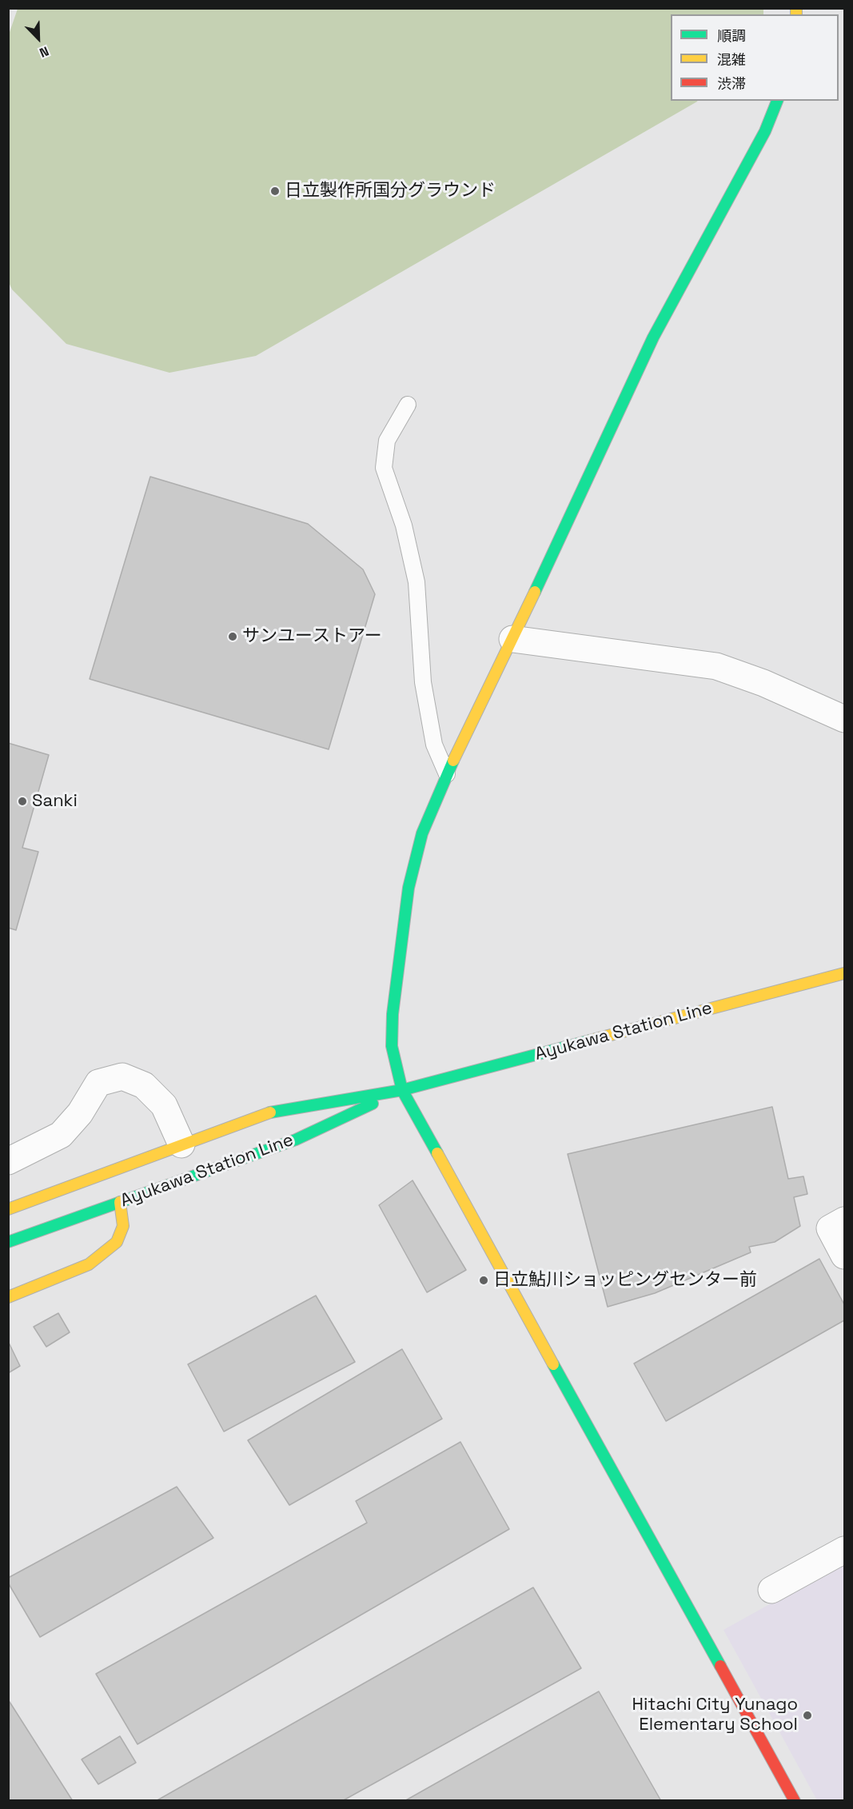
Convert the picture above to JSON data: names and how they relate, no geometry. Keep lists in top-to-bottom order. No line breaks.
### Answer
{"streets":{"street":["Ayukawa Station Line"]},"places":["日立製作所国分グラウンド","サンユーストアー","Sanki","日立鮎川ショッピングセンター前","Hitachi City Yunago Elementary School"],"legend":["順調","混雑","渋滞"],"north":"bottom right"}
